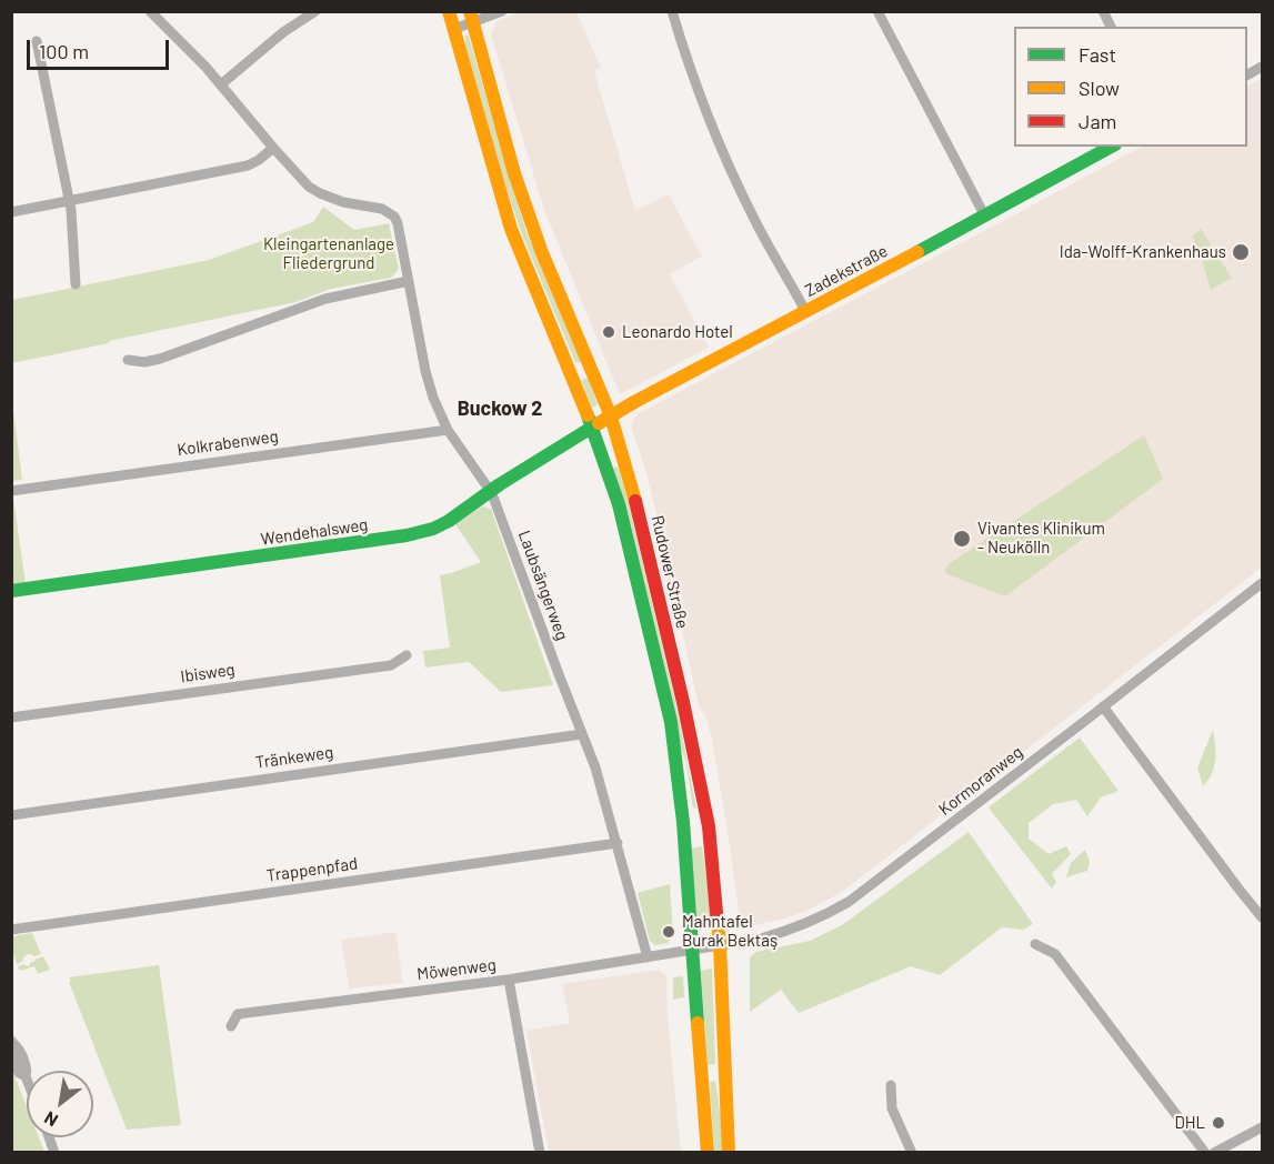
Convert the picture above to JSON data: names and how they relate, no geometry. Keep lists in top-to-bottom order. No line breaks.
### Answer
{"streets":{"main road":["Zadekstraße","Wendehalsweg","Rudower Straße"],"street":["Kolkrabenweg","Laubsängerweg","Ibisweg","Tränkeweg","Kormoranweg","Trappenpfad","Möwenweg"]},"crossings":[["Zadekstraße","Wendehalsweg"],["Zadekstraße","Rudower Straße"],["Kolkrabenweg","Laubsängerweg"],["Wendehalsweg","Rudower Straße"],["Wendehalsweg","Laubsängerweg"],["Rudower Straße","Kormoranweg"],["Rudower Straße","Möwenweg"],["Laubsängerweg","Tränkeweg"],["Laubsängerweg","Trappenpfad"],["Laubsängerweg","Möwenweg"],["Kormoranweg","Möwenweg"]],"districts":["Buckow 2"],"parks":["Kleingartenanlage Fliedergrund"],"places":["Ida-Wolff-Krankenhaus","Leonardo Hotel","Vivantes Klinikum - Neukölln","Mahntafel Burak Bektaş","DHL"],"legend":["Fast","Slow","Jam"],"scale_bar":"100 m","north":"bottom left"}
